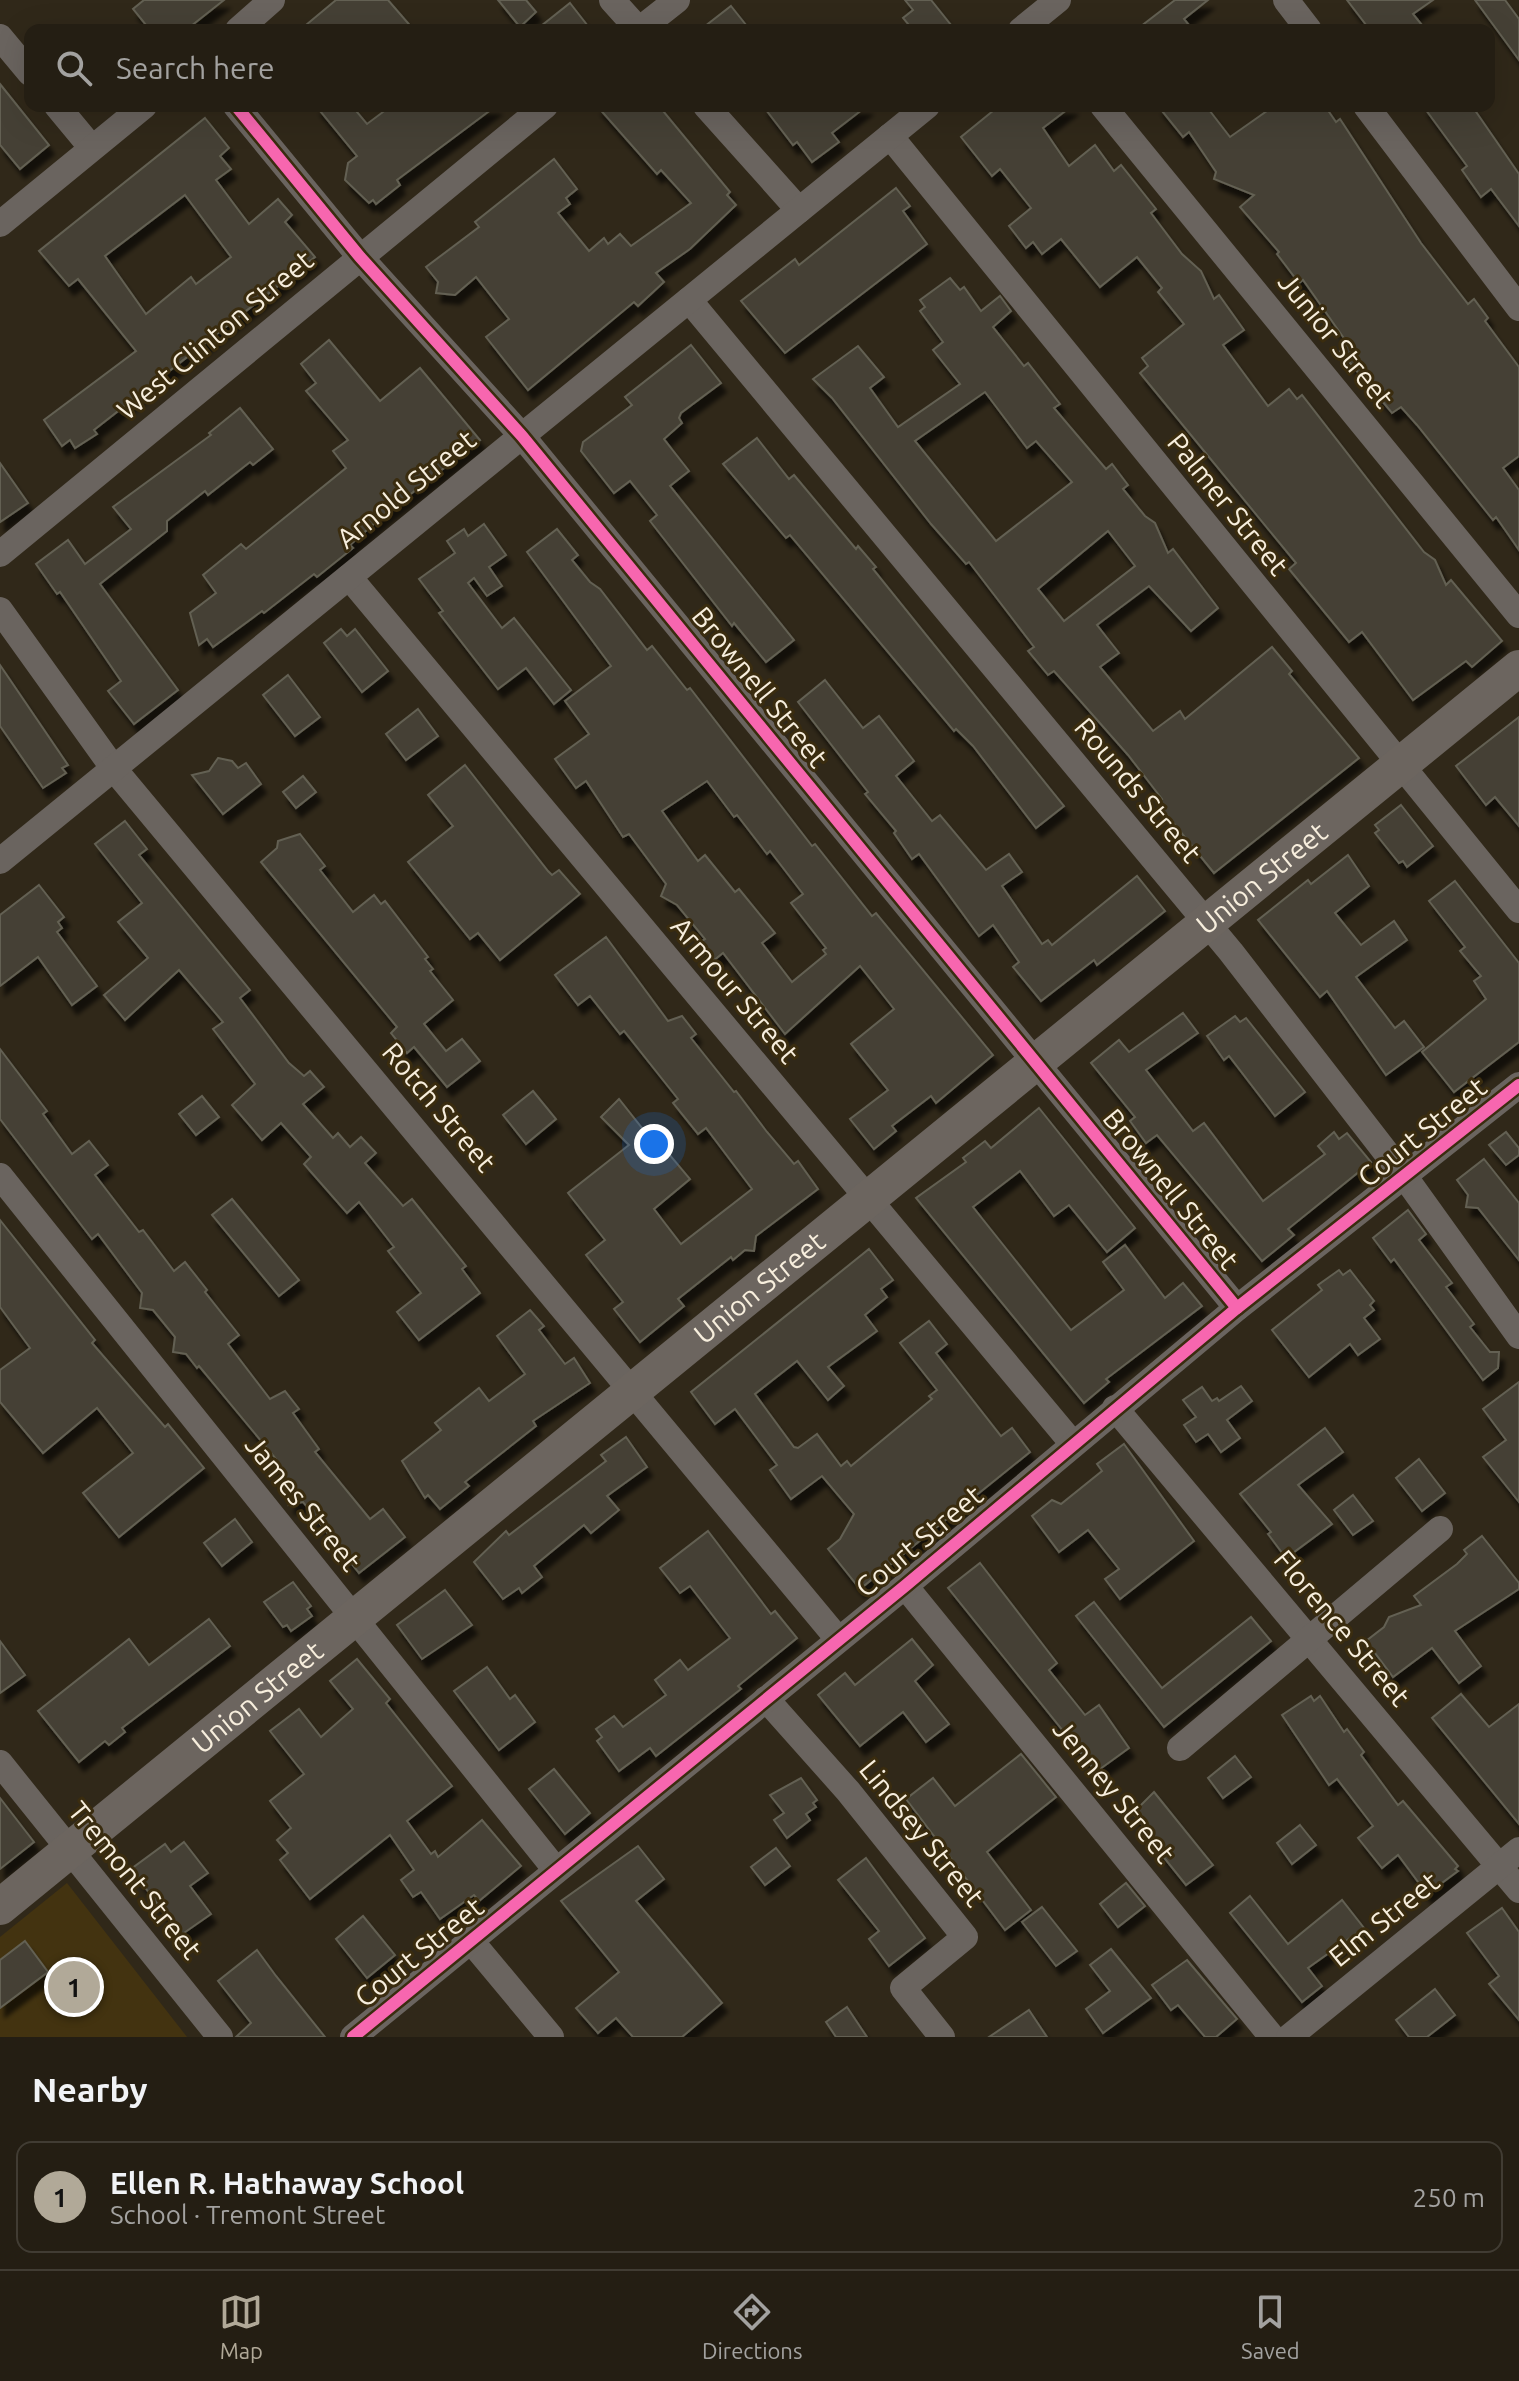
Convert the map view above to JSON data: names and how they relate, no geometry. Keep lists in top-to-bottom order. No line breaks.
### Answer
{"streets":{"main road":["Union Street"],"street":["West Clinton Street","Junior Street","Arnold Street","Palmer Street","Brownell Street","Rounds Street","Armour Street","Rotch Street","Court Street","James Street","Florence Street","Jenney Street","Lindsey Street","Tremont Street","Elm Street"]},"crossings":[["West Clinton Street","Brownell Street"],["Arnold Street","Palmer Street"],["Arnold Street","Brownell Street"],["Arnold Street","Rounds Street"],["Arnold Street","Armour Street"],["Arnold Street","Rotch Street"],["Palmer Street","Union Street"],["Brownell Street","Union Street"],["Brownell Street","Court Street"],["Rounds Street","Union Street"],["Rounds Street","Court Street"],["Union Street","Armour Street"],["Union Street","Rotch Street"],["Union Street","James Street"],["Union Street","Tremont Street"],["Armour Street","Court Street"],["Rotch Street","Court Street"],["Court Street","James Street"],["Court Street","Florence Street"],["Court Street","Jenney Street"],["Court Street","Lindsey Street"],["Florence Street","Elm Street"]],"page":{"search":"Search here","pins":"1","heading":"Nearby","list":[{"mark":"1","name":"Ellen R. Hathaway School","note":"School · Tremont Street","value":"250 m"}],"nav":["Map","Directions","Saved"]}}
